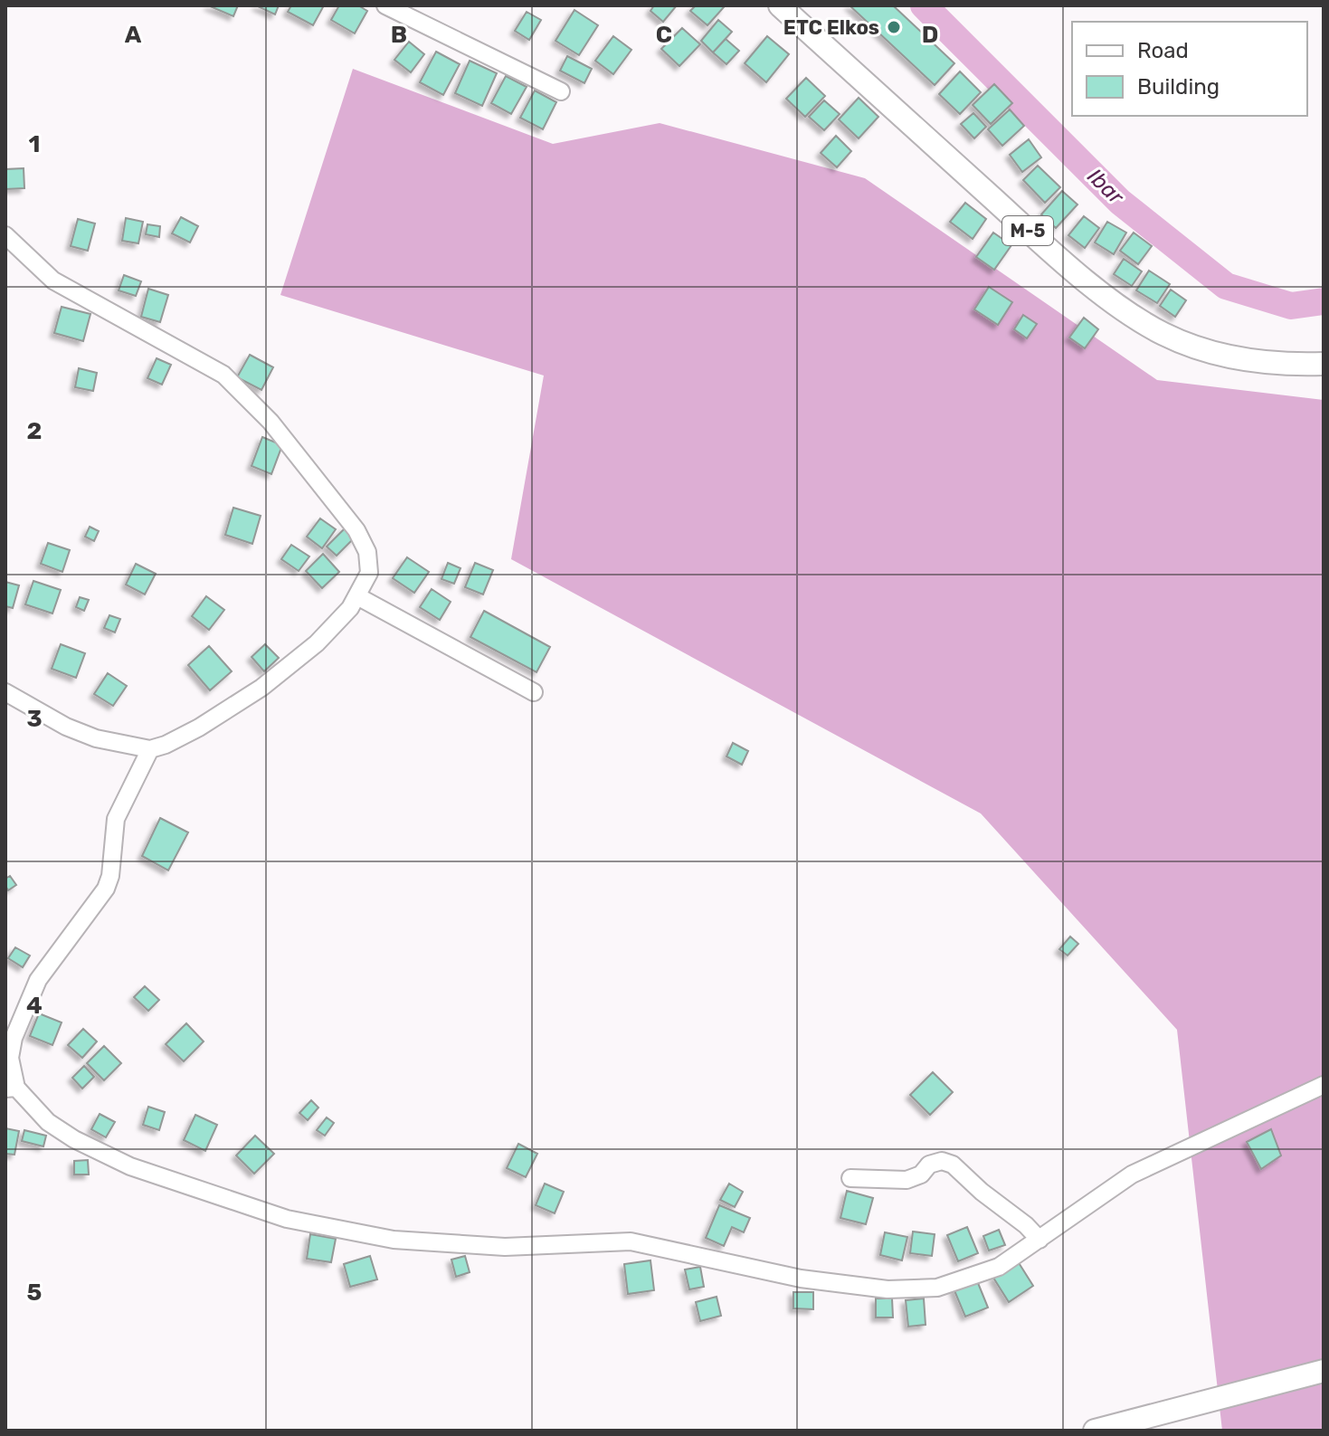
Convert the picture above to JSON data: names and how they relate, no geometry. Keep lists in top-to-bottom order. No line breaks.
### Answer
{"streets":{"main road":["M-5"]},"water":["Ibar"],"places":["ETC Elkos"],"legend":["Road","Building"],"grid":{"columns":["A","B","C","D"],"rows":["1","2","3","4","5"]}}
